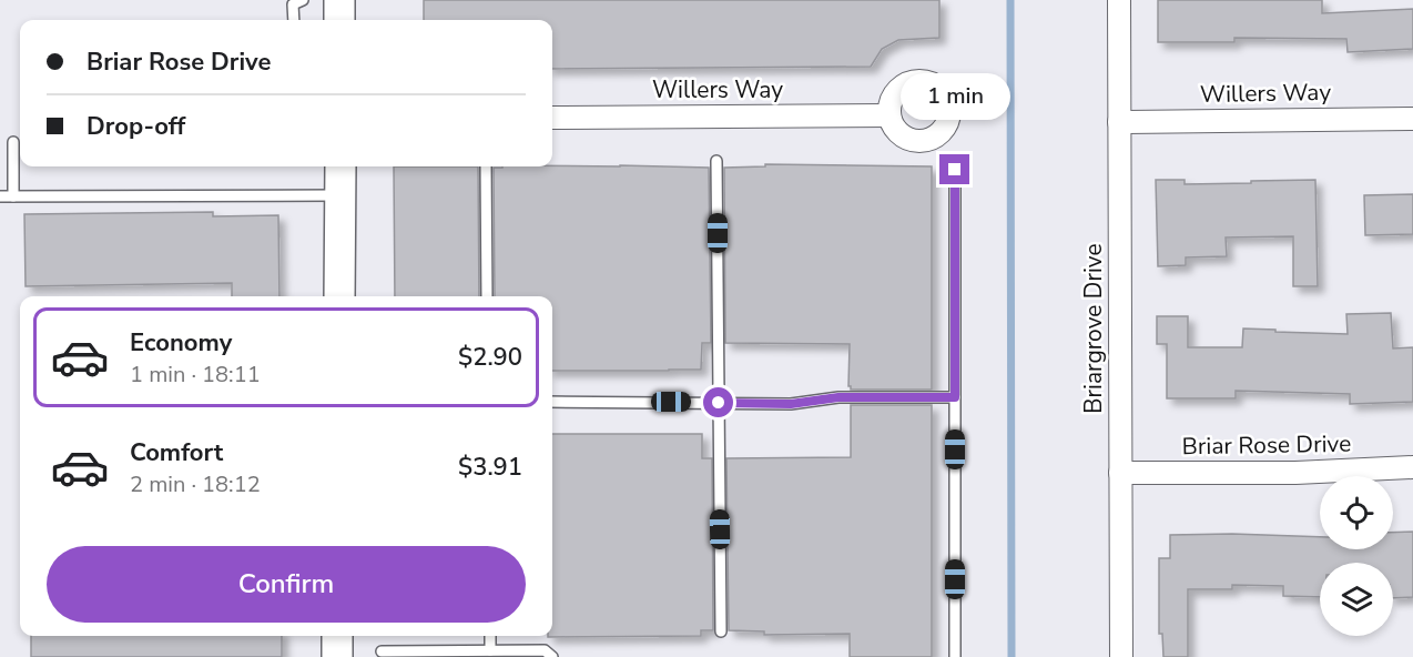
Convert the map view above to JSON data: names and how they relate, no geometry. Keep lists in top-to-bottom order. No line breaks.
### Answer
{"streets":{"street":["Willers Way","Briargrove Drive","Briar Rose Drive"]},"crossings":[["Willers Way","Briargrove Drive"],["Briargrove Drive","Briar Rose Drive"]],"page":{"banner":["Briar Rose Drive","Drop-off"],"bubble":"1 min","list":[{"name":"Economy","note":"1 min · 18:11","value":"$2.90"},{"name":"Comfort","note":"2 min · 18:12","value":"$3.91"}],"buttons":"Confirm"}}
